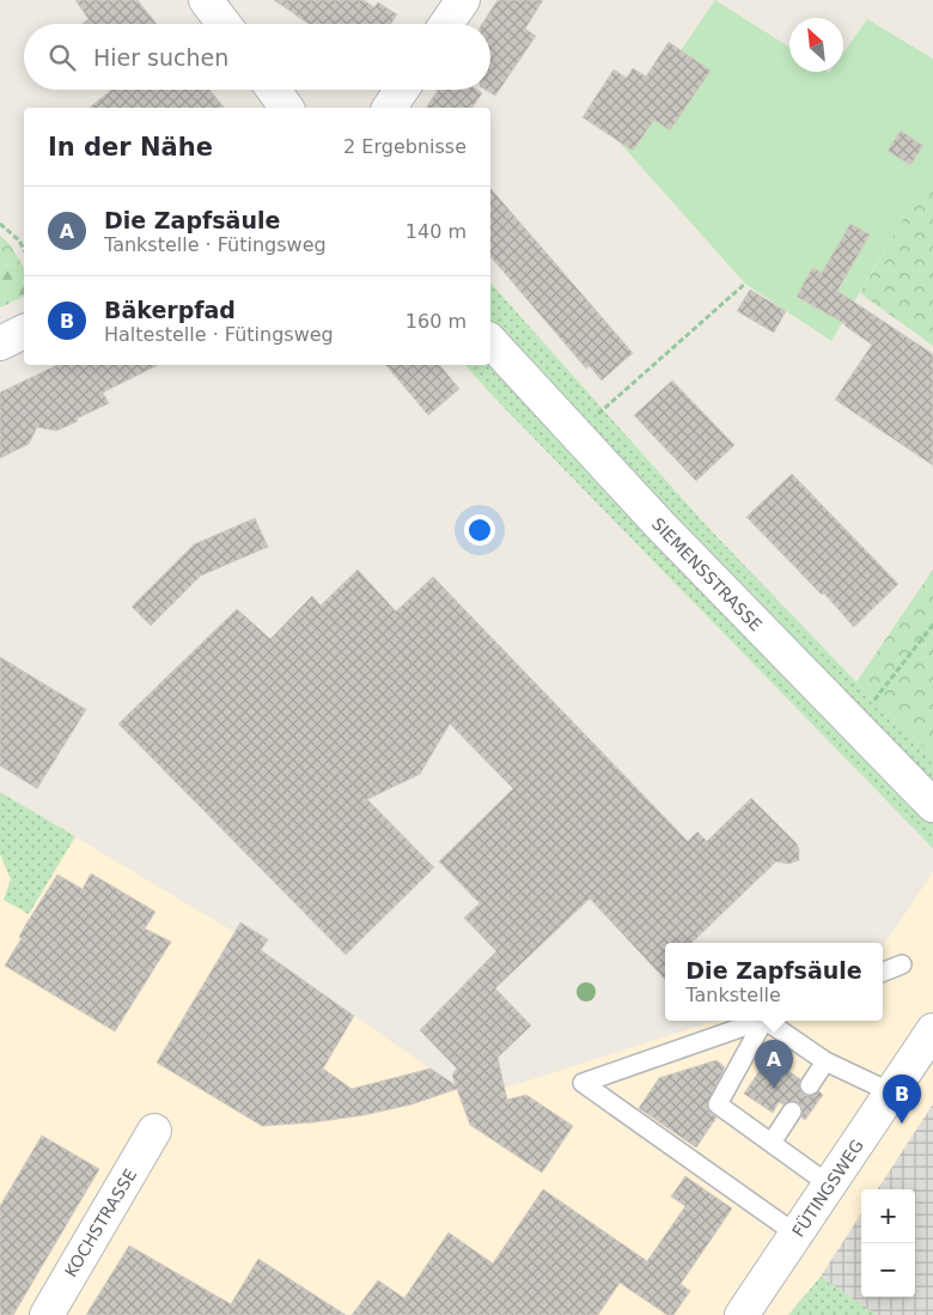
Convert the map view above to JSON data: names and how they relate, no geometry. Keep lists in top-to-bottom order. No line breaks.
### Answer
{"streets":{"street":["SIEMENSSTRASSE","FÜTINGSWEG","KOCHSTRASSE"]},"north":"top left","page":{"search":"Hier suchen","heading":["In der Nähe","2 Ergebnisse"],"list":[{"mark":"A","name":"Die Zapfsäule","note":"Tankstelle · Fütingsweg","value":"140 m"},{"mark":"B","name":"Bäkerpfad","note":"Haltestelle · Fütingsweg","value":"160 m"}],"popup":["Die Zapfsäule","Tankstelle"],"pins":["A","B"],"map_buttons":["+","−"]}}
